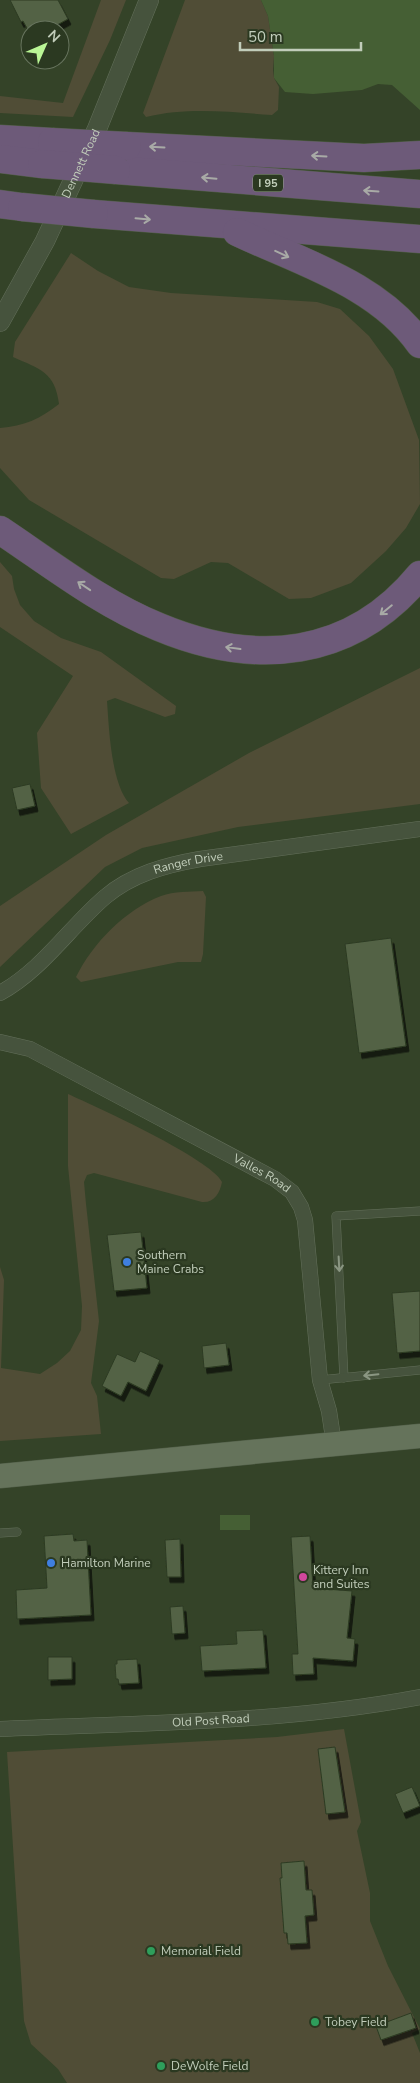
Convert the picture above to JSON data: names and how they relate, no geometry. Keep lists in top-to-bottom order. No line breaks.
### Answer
{"streets":{"highway":["I 95"],"street":["Dennett Road","Ranger Drive","Valles Road","Old Post Road"]},"places":["Southern Maine Crabs","Hamilton Marine","Kittery Inn and Suites","Memorial Field","Tobey Field","DeWolfe Field"],"scale_bar":"50 m","north":"top right"}
